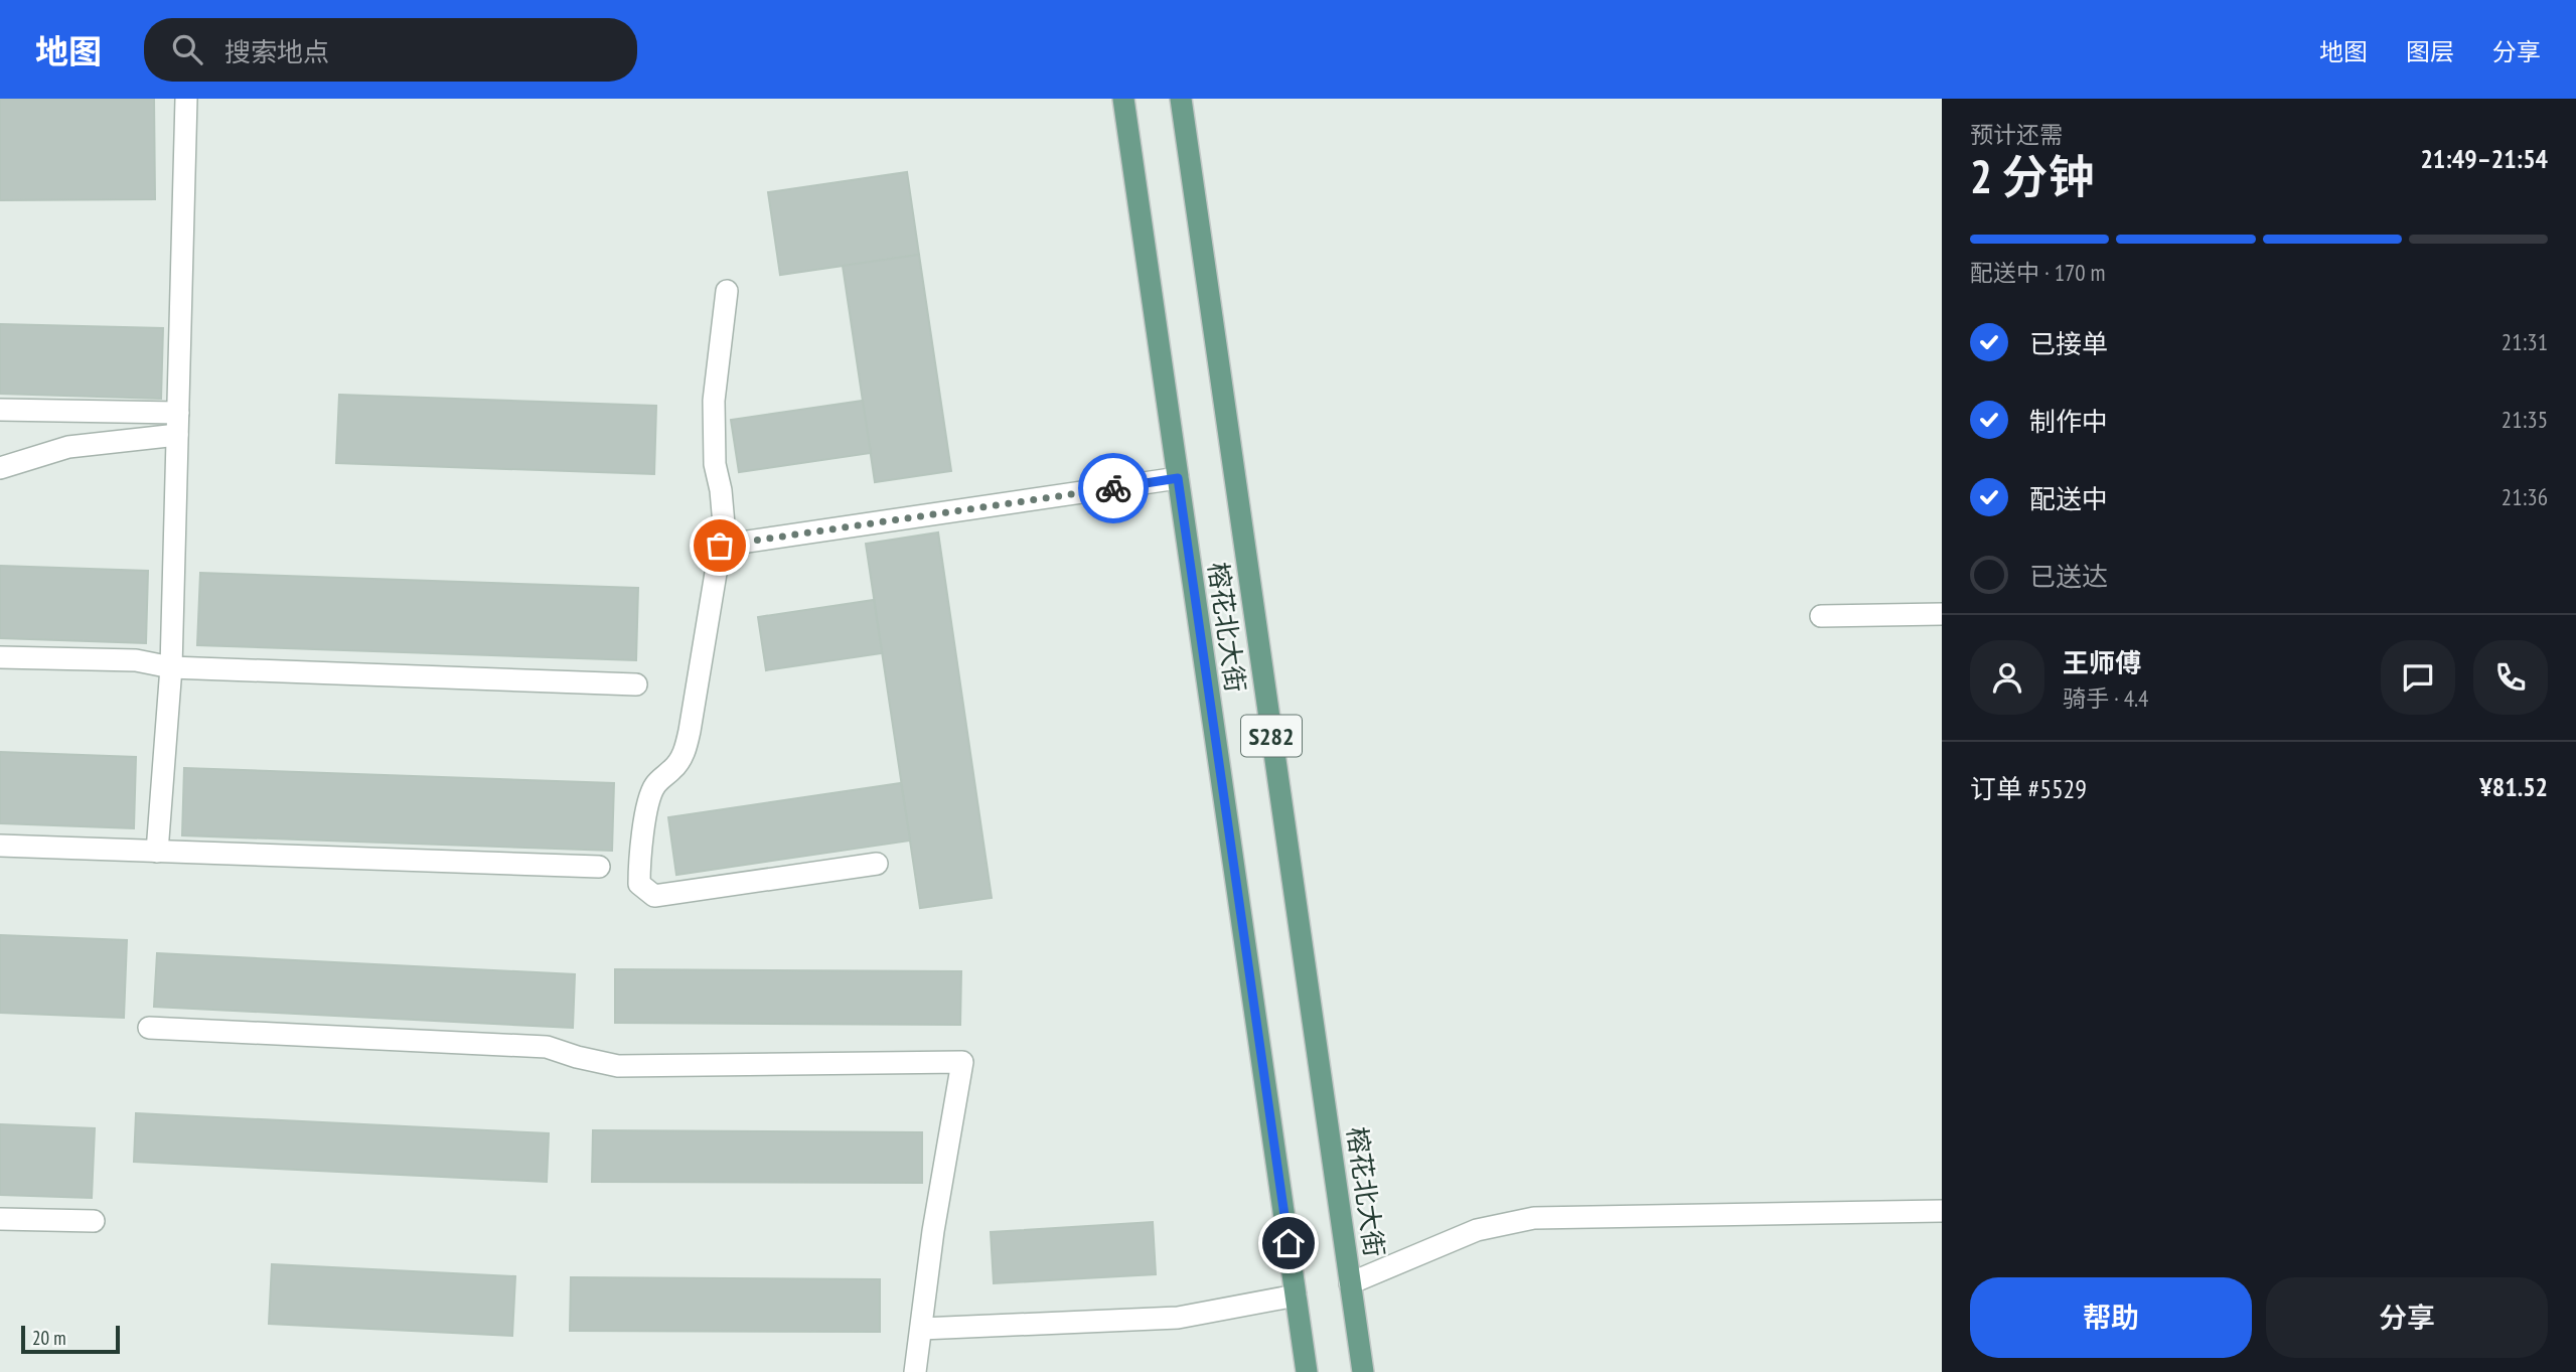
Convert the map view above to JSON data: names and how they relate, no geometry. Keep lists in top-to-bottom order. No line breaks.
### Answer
{"streets":{"main road":["榕花北大街","S282"]},"scale_bar":"20 m","page":{"header":"地图","search":"搜索地点","nav":["地图","图层","分享"],"heading":["2 分钟","预计还需","21:49–21:54"],"panel":["王师傅","骑手 · 4.4","订单 #5529","¥81.52"],"bar":"配送中 · 170 m","list":[["已接单","21:31"],["制作中","21:35"],["配送中","21:36"],"已送达"],"buttons":["帮助","分享"],"scale":"20 m"}}
